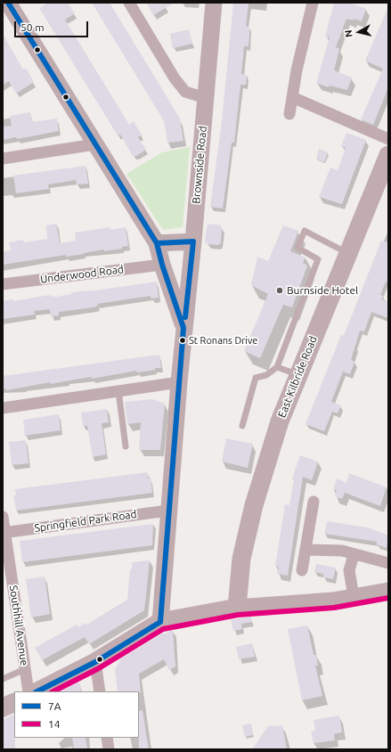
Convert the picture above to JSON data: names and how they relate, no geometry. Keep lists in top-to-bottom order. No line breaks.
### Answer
{"streets":{"main road":["Brownside Road","East Kilbride Road"],"street":["Underwood Road","Springfield Park Road","Southhill Avenue"]},"crossings":[["Brownside Road","Springfield Park Road"],["Springfield Park Road","Southhill Avenue"]],"places":["Burnside Hotel","St Ronans Drive"],"lines":["transit line 7A","transit line 14"],"legend":["7A","14"],"scale_bar":"50 m","north":"left"}
